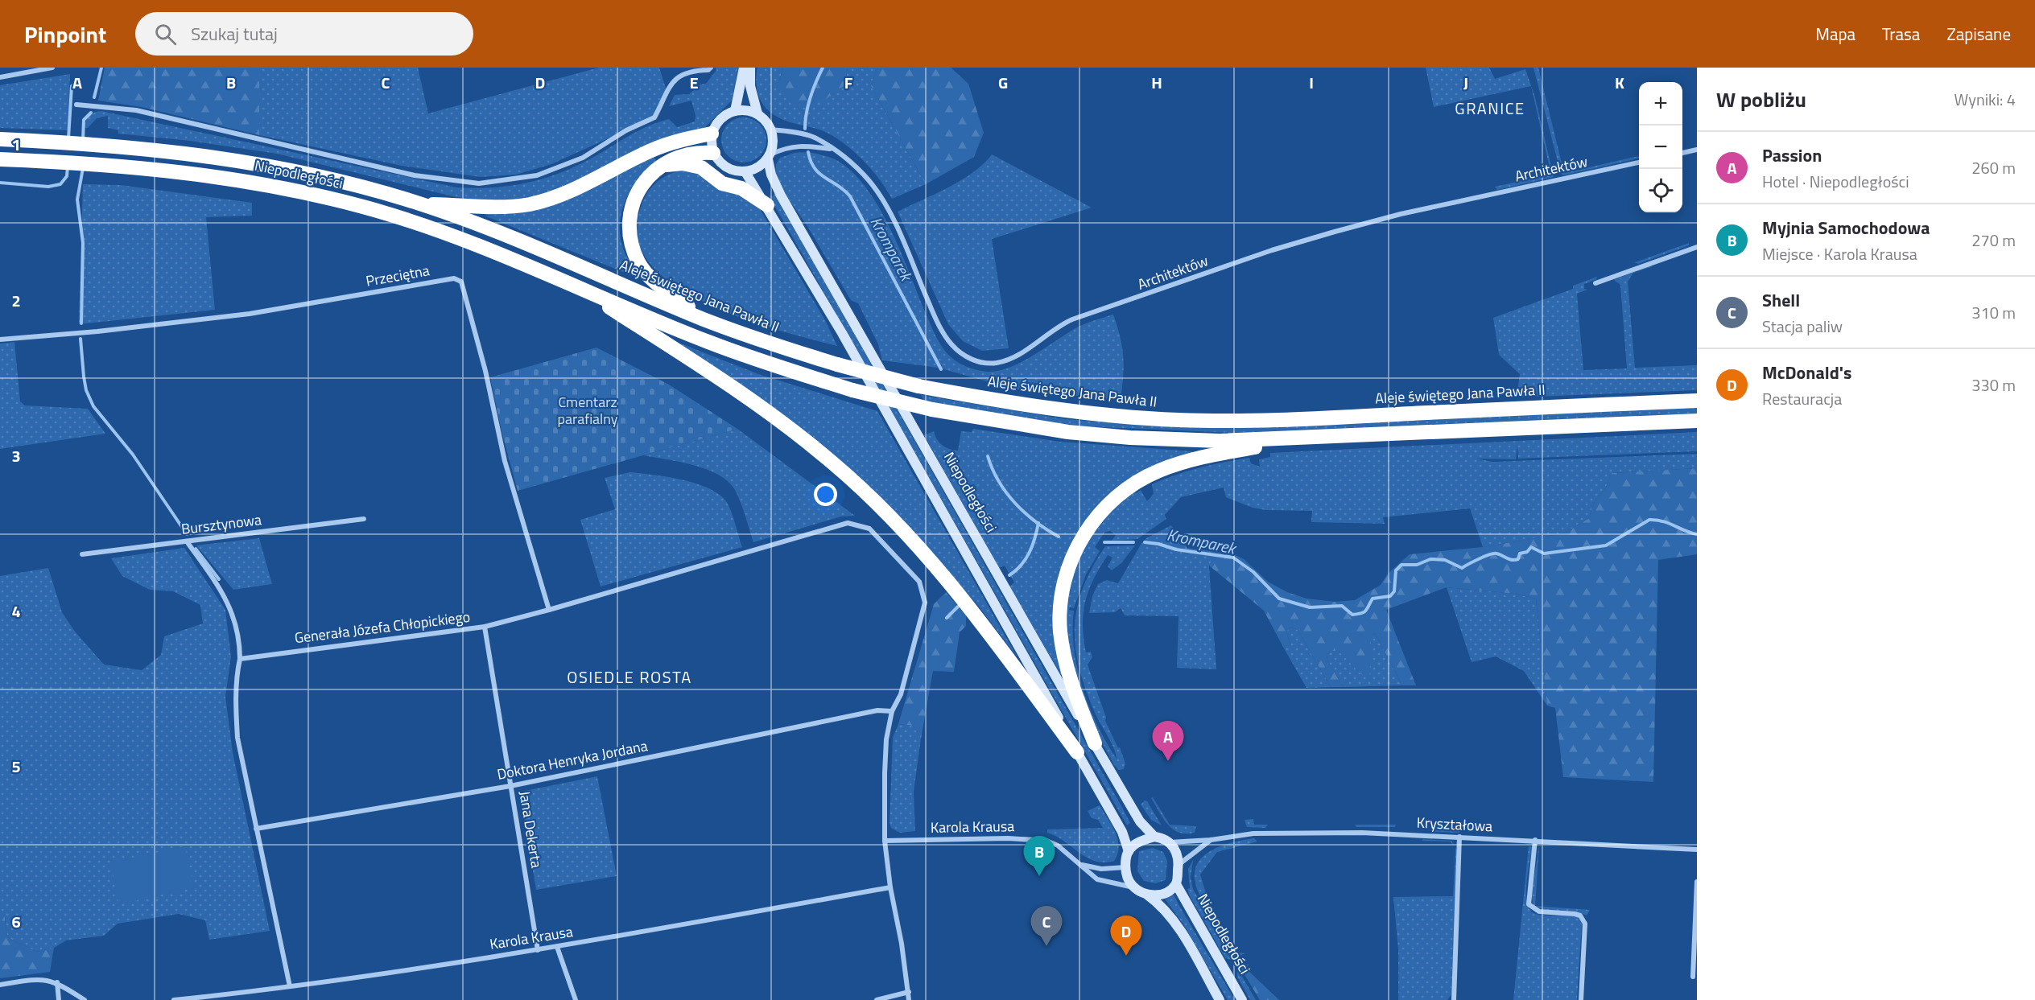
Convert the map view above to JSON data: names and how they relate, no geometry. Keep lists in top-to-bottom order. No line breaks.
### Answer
{"streets":{"highway":["Niepodległości","Aleje świętego Jana Pawła II"],"street":["Architektów","Przeciętna","Bursztynowa","Generała Józefa Chłopickiego","Doktora Henryka Jordana","Kryształowa","Karola Krausa","Jana Dekerta"]},"crossings":[["Architektów","Niepodległości"],["Niepodległości","Aleje świętego Jana Pawła II"],["Niepodległości","Kryształowa"],["Niepodległości","Karola Krausa"],["Przeciętna","Generała Józefa Chłopickiego"],["Generała Józefa Chłopickiego","Doktora Henryka Jordana"],["Generała Józefa Chłopickiego","Jana Dekerta"],["Doktora Henryka Jordana","Jana Dekerta"],["Kryształowa","Karola Krausa"],["Karola Krausa","Jana Dekerta"]],"districts":["GRANICE","OSIEDLE ROSTA"],"water":["Kromparek"],"parks":["Cmentarz parafialny"],"page":{"header":"Pinpoint","search":"Szukaj tutaj","nav":["Mapa","Trasa","Zapisane"],"heading":["W pobliżu","Wyniki: 4"],"map_buttons":["+","−"],"list":[{"mark":"A","name":"Passion","note":"Hotel · Niepodległości","value":"260 m"},{"mark":"B","name":"Myjnia Samochodowa","note":"Miejsce · Karola Krausa","value":"270 m"},{"mark":"C","name":"Shell","note":"Stacja paliw","value":"310 m"},{"mark":"D","name":"McDonald's","note":"Restauracja","value":"330 m"}],"pins":["A","B","C","D"]},"grid":{"columns":["A","B","C","D","E","F","G","H","I","J","K"],"rows":["1","2","3","4","5","6"]}}
